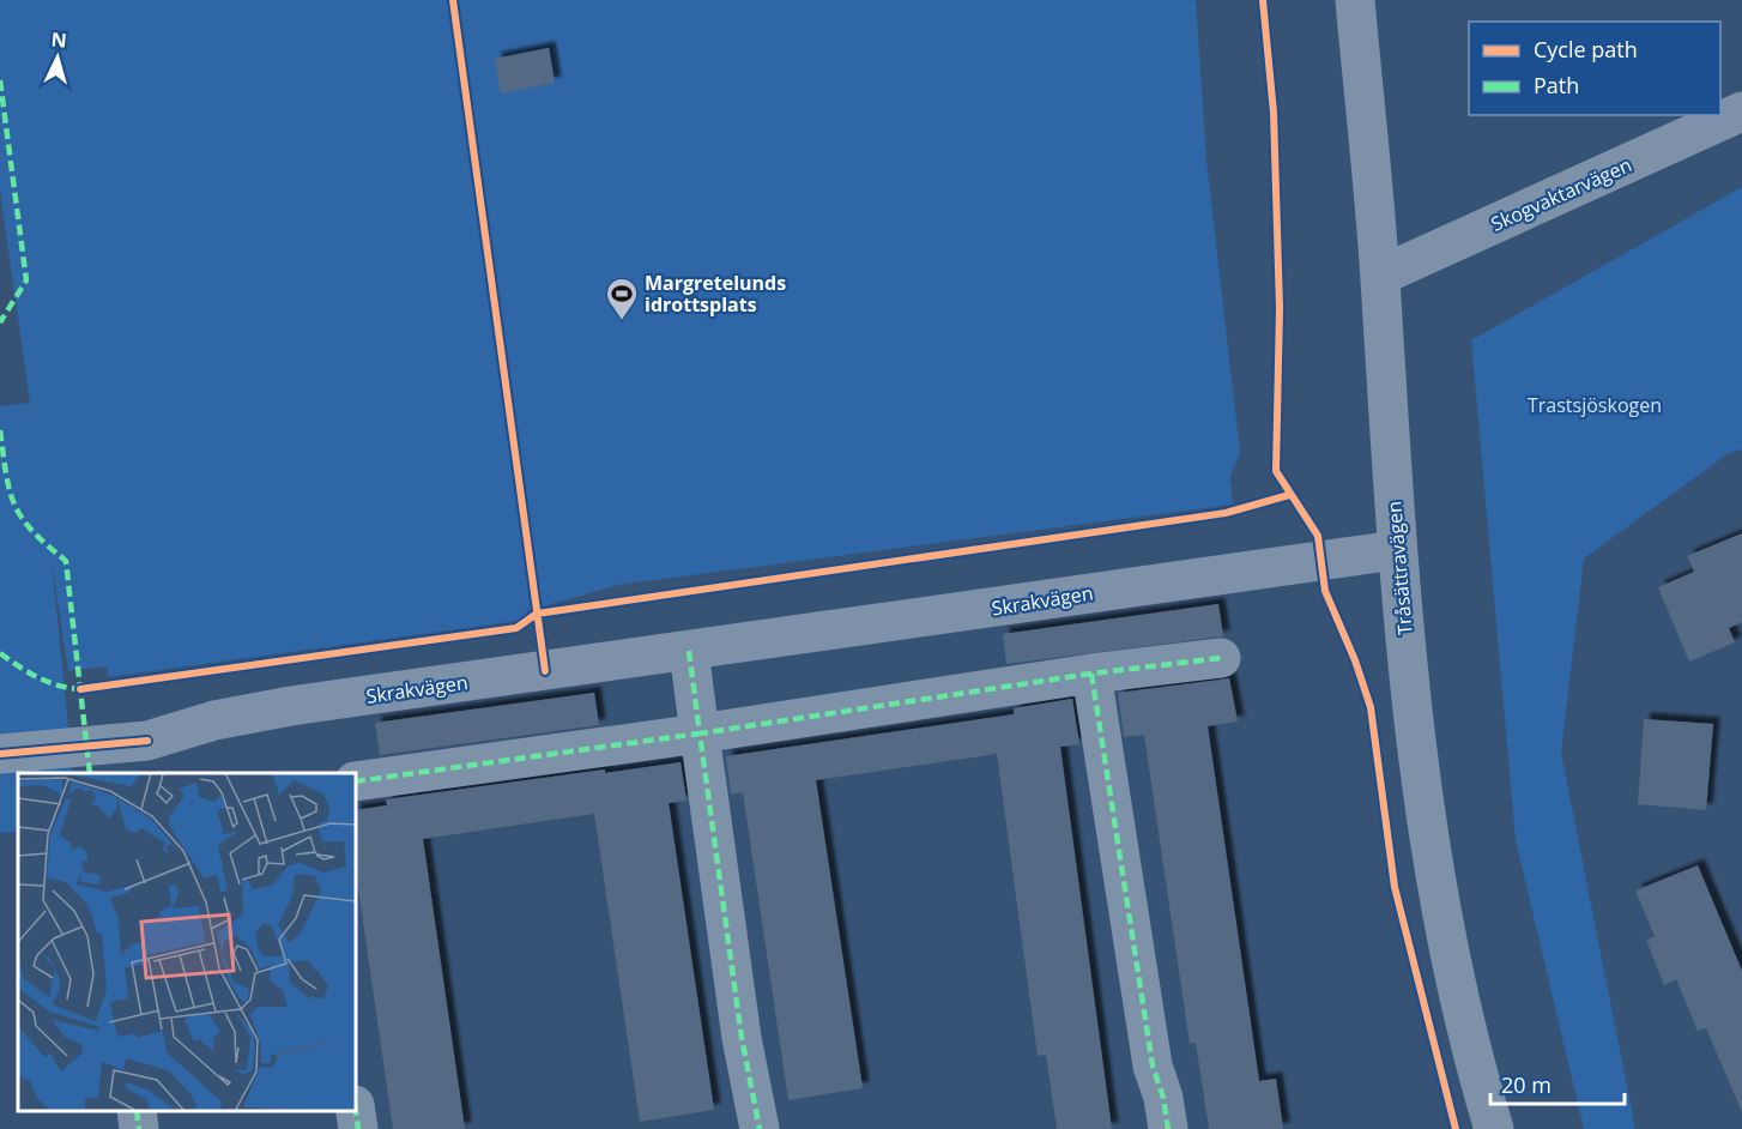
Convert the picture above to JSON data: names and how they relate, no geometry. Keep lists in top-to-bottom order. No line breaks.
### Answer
{"streets":{"street":["Skogvaktarvägen","Tråsättravägen","Skrakvägen"]},"crossings":[["Skogvaktarvägen","Tråsättravägen"],["Tråsättravägen","Skrakvägen"]],"parks":["Trastsjöskogen"],"places":{"sports":["Margretelunds idrottsplats"]},"legend":["Cycle path","Path"],"scale_bar":"20 m","north":"top"}
